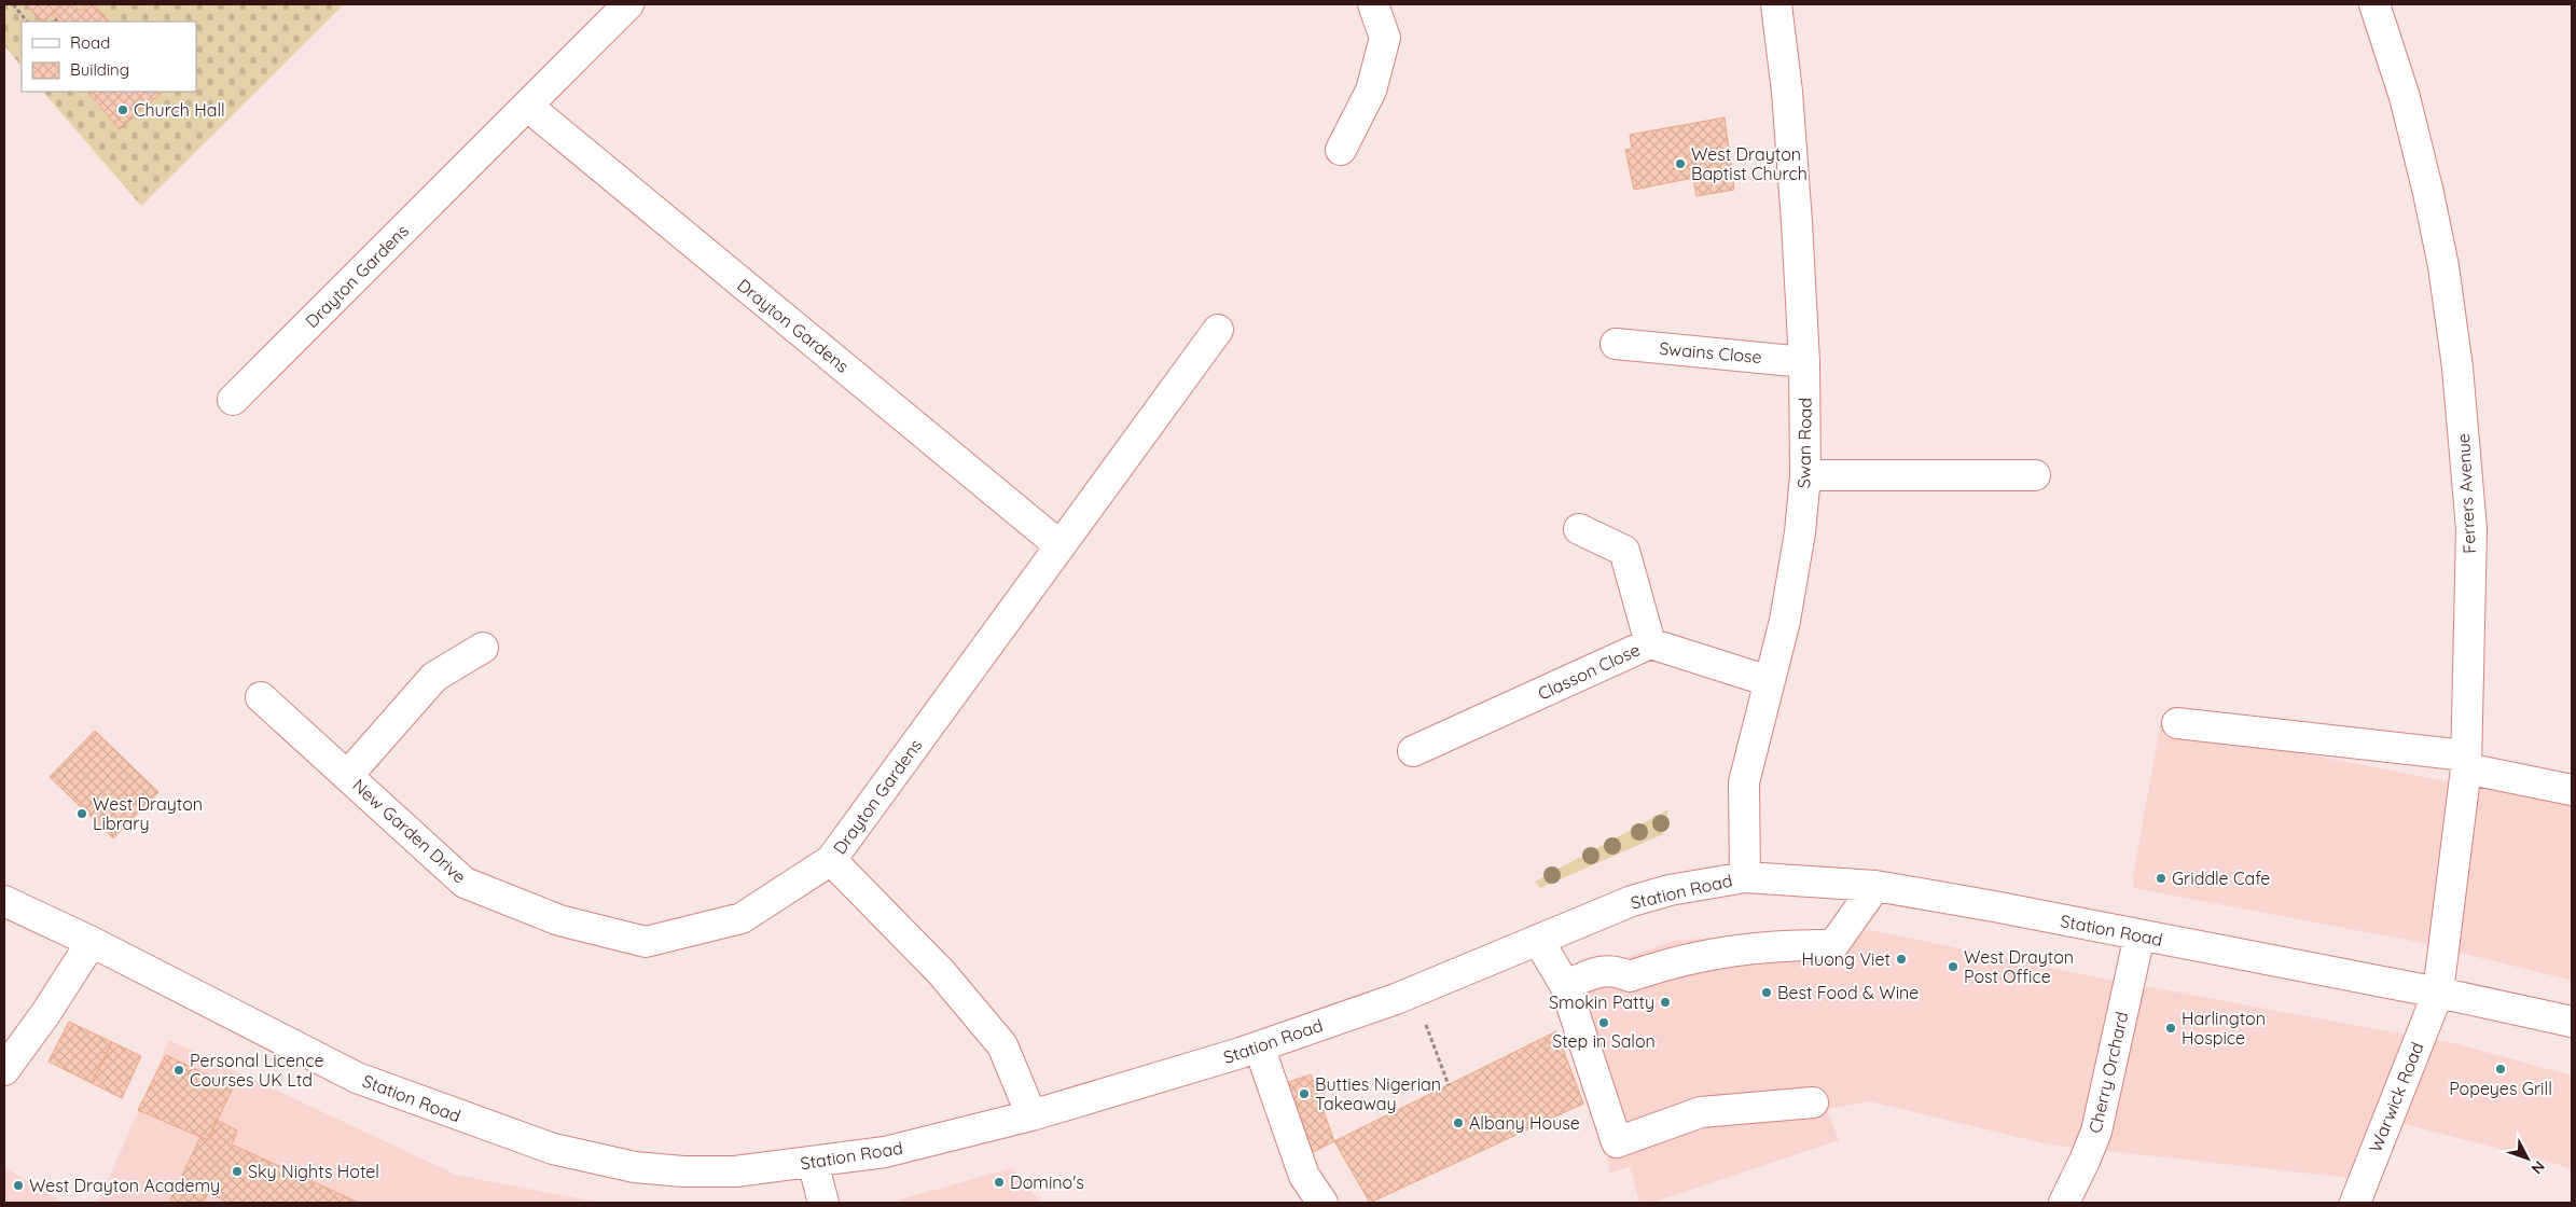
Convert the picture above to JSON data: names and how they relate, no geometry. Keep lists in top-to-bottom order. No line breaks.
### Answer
{"streets":{"street":["Drayton Gardens","Swains Close","Swan Road","Ferrers Avenue","Classon Close","New Garden Drive","Station Road","Cherry Orchard","Warwick Road"]},"crossings":[["Drayton Gardens","New Garden Drive"],["Drayton Gardens","Station Road"],["Swains Close","Swan Road"],["Swan Road","Classon Close"],["Swan Road","Station Road"],["Ferrers Avenue","Station Road"],["Ferrers Avenue","Warwick Road"],["Station Road","Cherry Orchard"],["Station Road","Warwick Road"]],"places":["Church Hall","West Drayton Baptist Church","West Drayton Library","Griddle Cafe","Huong Viet","West Drayton Post Office","Best Food & Wine","Smokin Patty","Step in Salon","Harlington Hospice","Popeyes Grill","Personal Licence Courses UK Ltd","Butties Nigerian Takeaway","Albany House","Sky Nights Hotel","Domino's","West Drayton Academy"],"legend":["Road","Building"],"north":"bottom right"}
